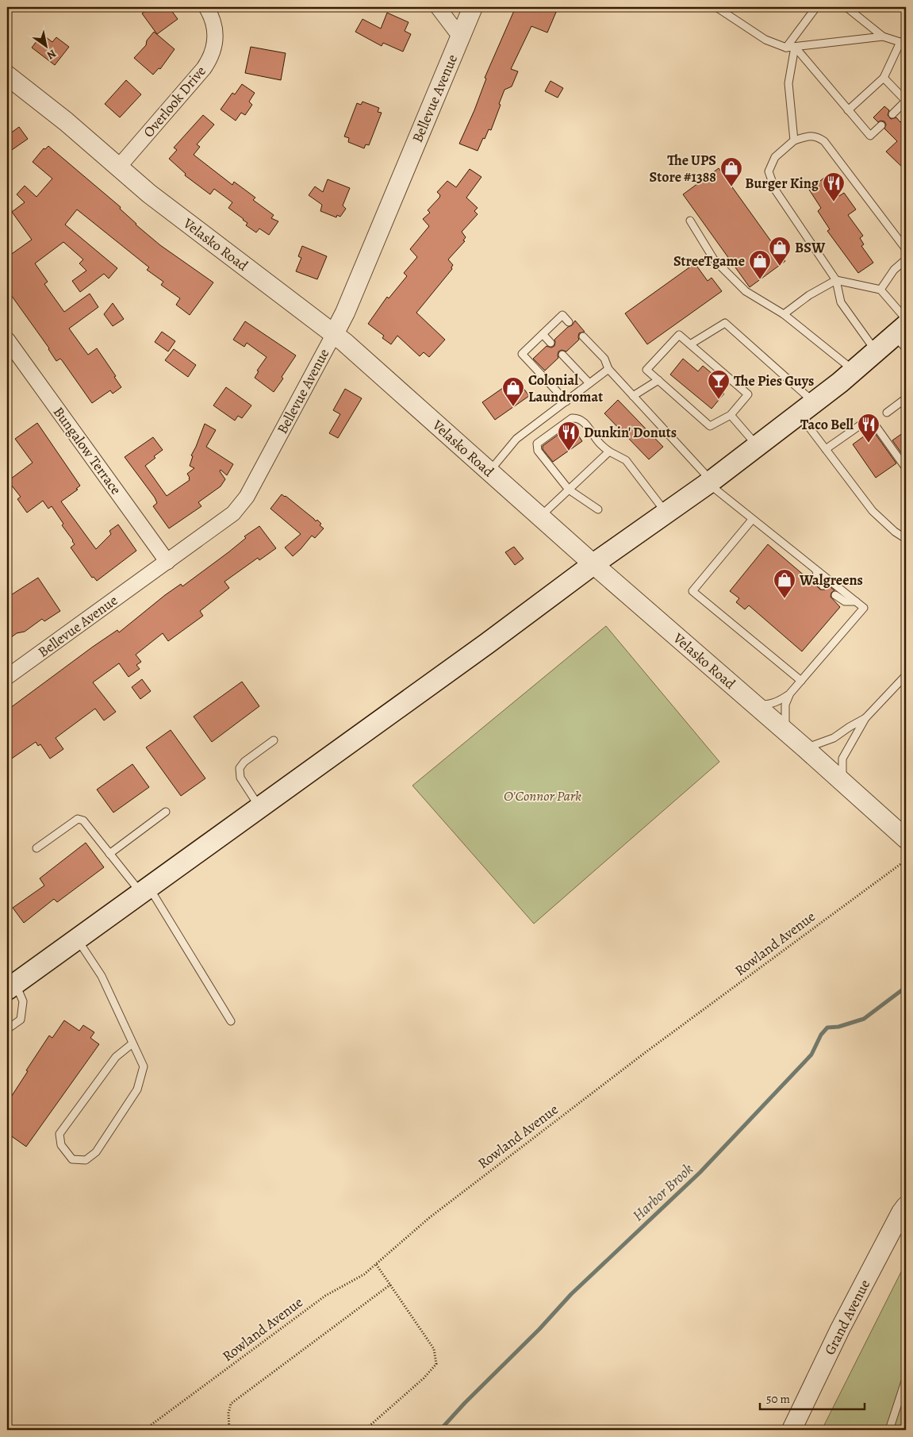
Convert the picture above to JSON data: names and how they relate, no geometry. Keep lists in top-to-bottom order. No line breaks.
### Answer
{"streets":{"street":["Bellevue Avenue","Overlook Drive","Velasko Road","Bungalow Terrace","Grand Avenue"],"path":["Rowland Avenue"]},"crossings":[["Bellevue Avenue","Velasko Road"],["Bellevue Avenue","Bungalow Terrace"],["Overlook Drive","Velasko Road"]],"water":["Harbor Brook"],"parks":["O'Connor Park"],"places":{"shop":["The UPS Store #1388","BSW","StreeTgame","Colonial Laundromat","Walgreens"],"restaurant":["Burger King","Taco Bell","Dunkin' Donuts"],"bar":["The Pies Guys"]},"scale_bar":"50 m","north":"bottom right"}
